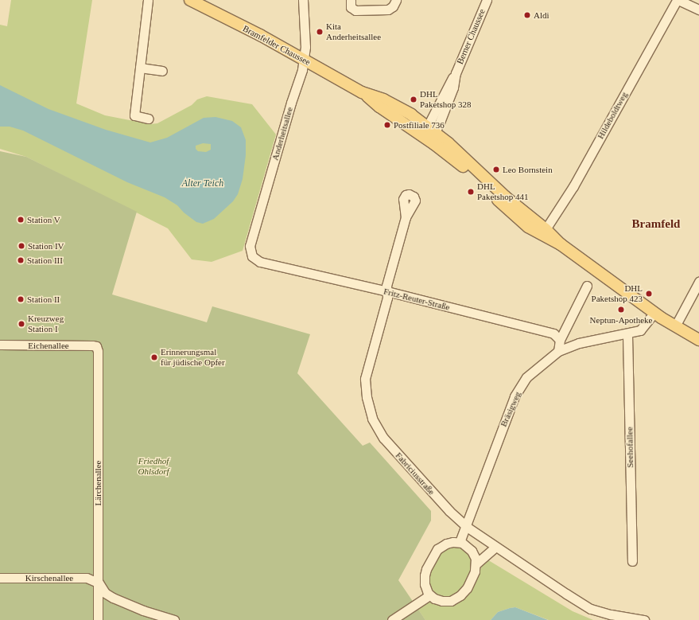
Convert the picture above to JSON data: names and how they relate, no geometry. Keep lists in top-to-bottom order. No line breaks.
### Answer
{"streets":{"main road":["Bramfelder Chaussee"],"street":["Berner Chaussee","Hildeboldtweg","Anderheitsallee","Fritz-Reuter-Straße","Eichenallee","Bräsigweg","Seehofallee","Fabriciusstraße","Lärchenallee","Kirschenallee"]},"crossings":[["Berner Chaussee","Bramfelder Chaussee"],["Bramfelder Chaussee","Hildeboldtweg"],["Bramfelder Chaussee","Anderheitsallee"],["Bramfelder Chaussee","Bräsigweg"],["Anderheitsallee","Fritz-Reuter-Straße"],["Fritz-Reuter-Straße","Fabriciusstraße"],["Eichenallee","Lärchenallee"],["Bräsigweg","Seehofallee"],["Bräsigweg","Fabriciusstraße"],["Lärchenallee","Kirschenallee"]],"districts":["Bramfeld"],"water":["Alter Teich"],"parks":["Friedhof Ohlsdorf"],"places":["Aldi","Kita Anderheitsallee","DHL Paketshop 328","Postfiliale 736","Leo Bornstein","DHL Paketshop 441","Station V","Station IV","Station III","DHL Paketshop 423","Station II","Neptun-Apotheke","Kreuzweg Station I","Erinnerungsmal für jüdische Opfer"]}
